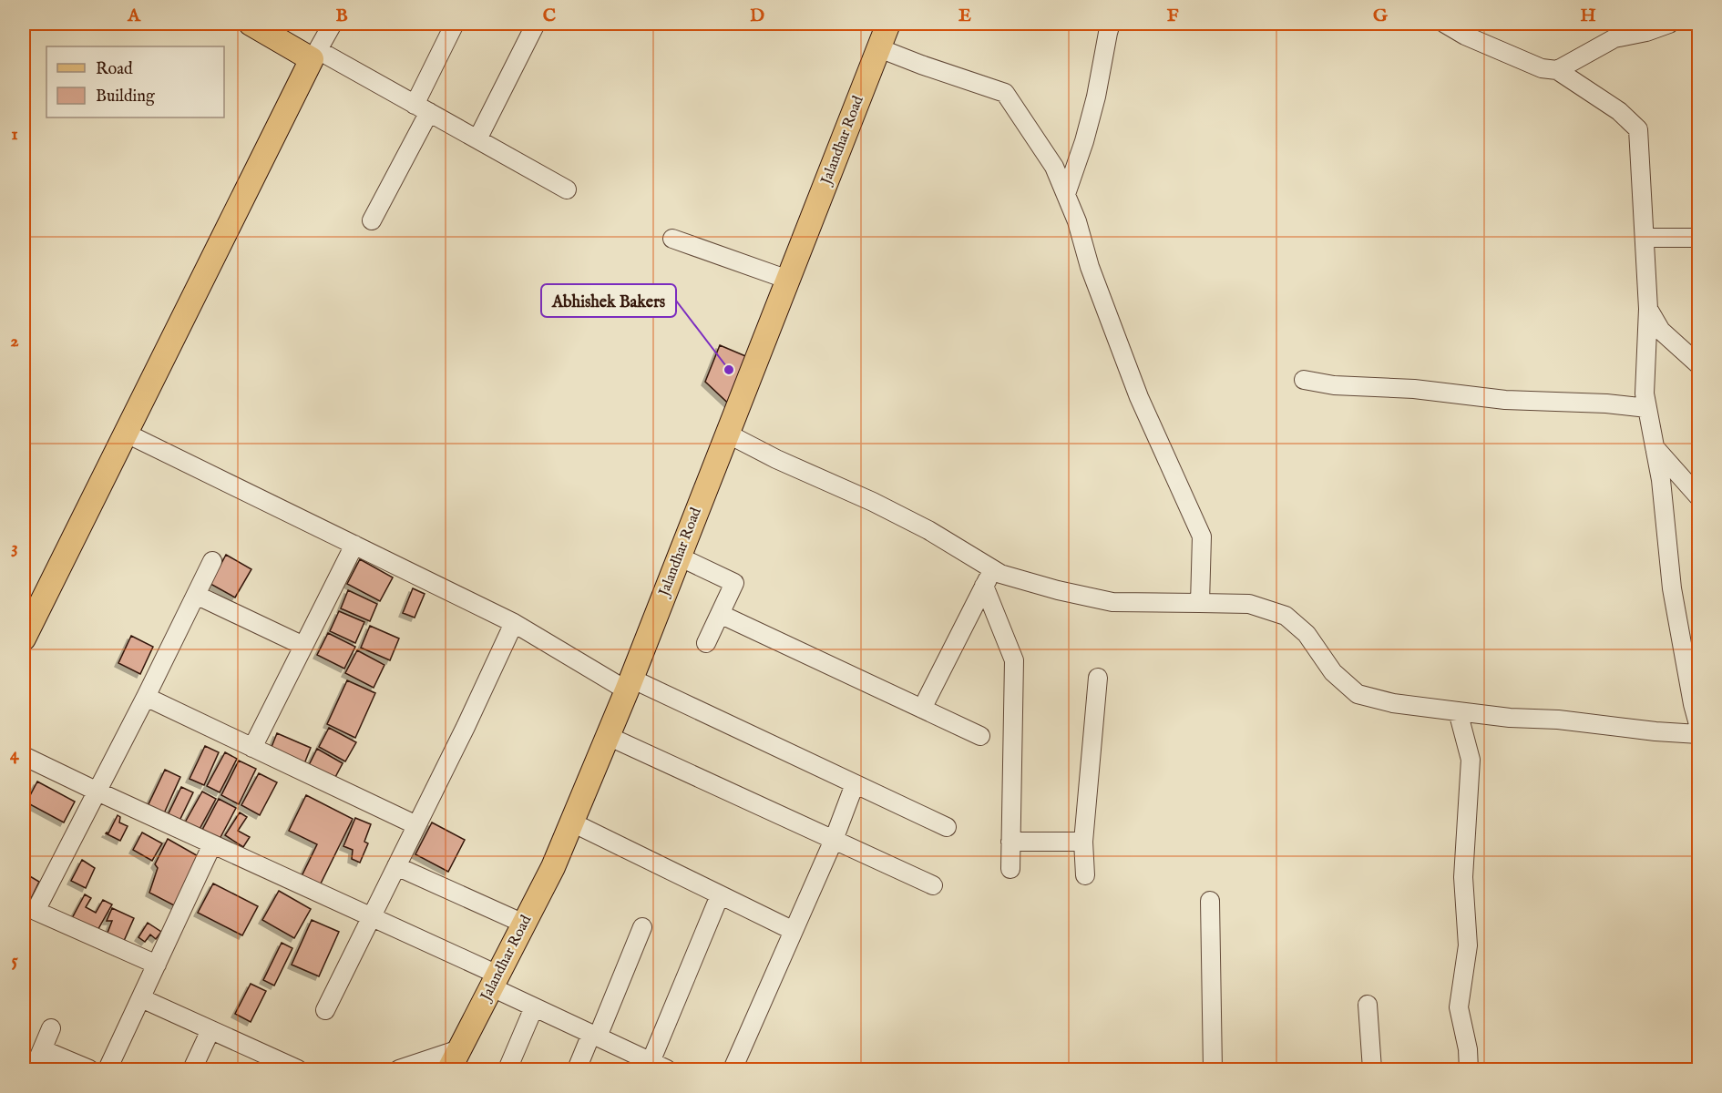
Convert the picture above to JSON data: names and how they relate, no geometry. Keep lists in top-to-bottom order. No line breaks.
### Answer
{"streets":{"main road":["Jalandhar Road"]},"places":["Abhishek Bakers"],"legend":["Road","Building"],"grid":{"columns":["A","B","C","D","E","F","G","H"],"rows":["1","2","3","4","5"]}}
